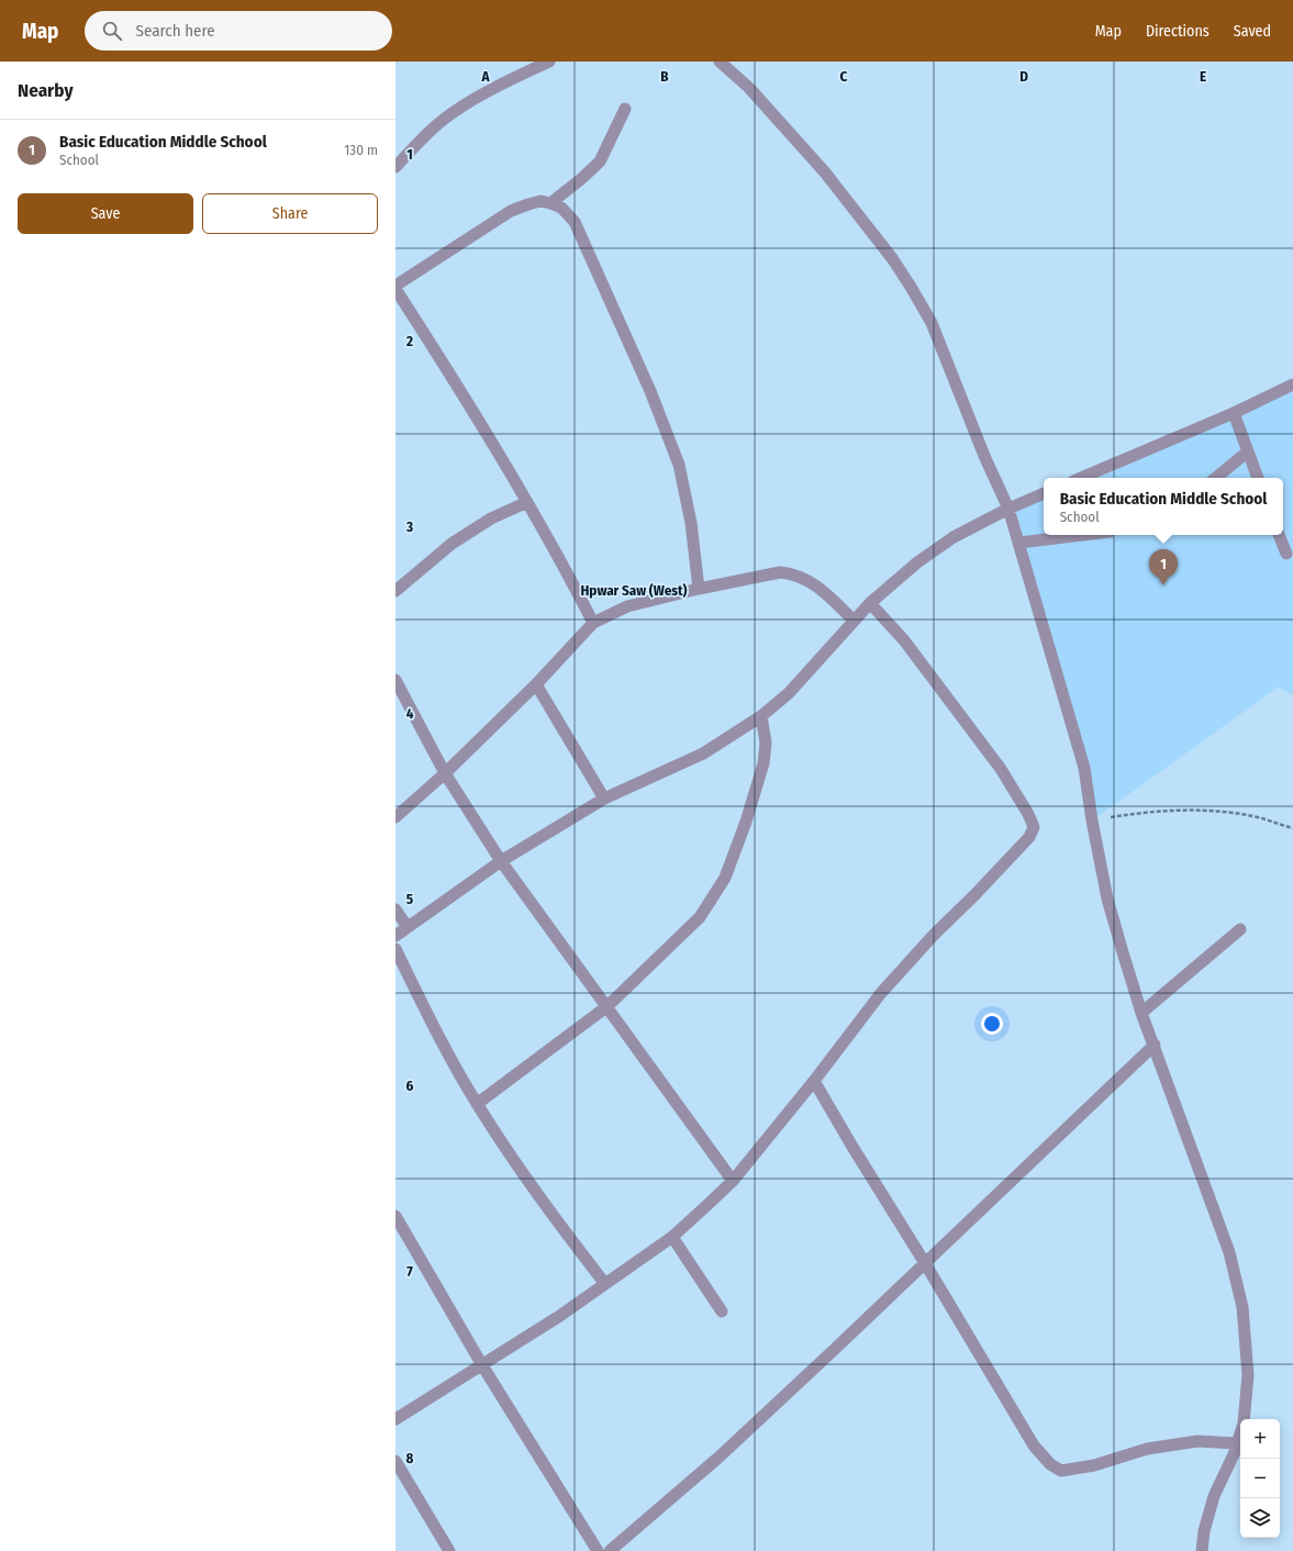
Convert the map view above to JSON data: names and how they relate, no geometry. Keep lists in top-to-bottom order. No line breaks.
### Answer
{"districts":["Hpwar Saw (West)"],"page":{"header":"Map","search":"Search here","nav":["Map","Directions","Saved"],"heading":"Nearby","list":[{"mark":"1","name":"Basic Education Middle School","note":"School","value":"130 m"}],"buttons":["Save","Share"],"popup":["Basic Education Middle School","School"],"pins":"1","map_buttons":["+","−"]},"grid":{"columns":["A","B","C","D","E"],"rows":["1","2","3","4","5","6","7","8"]}}
